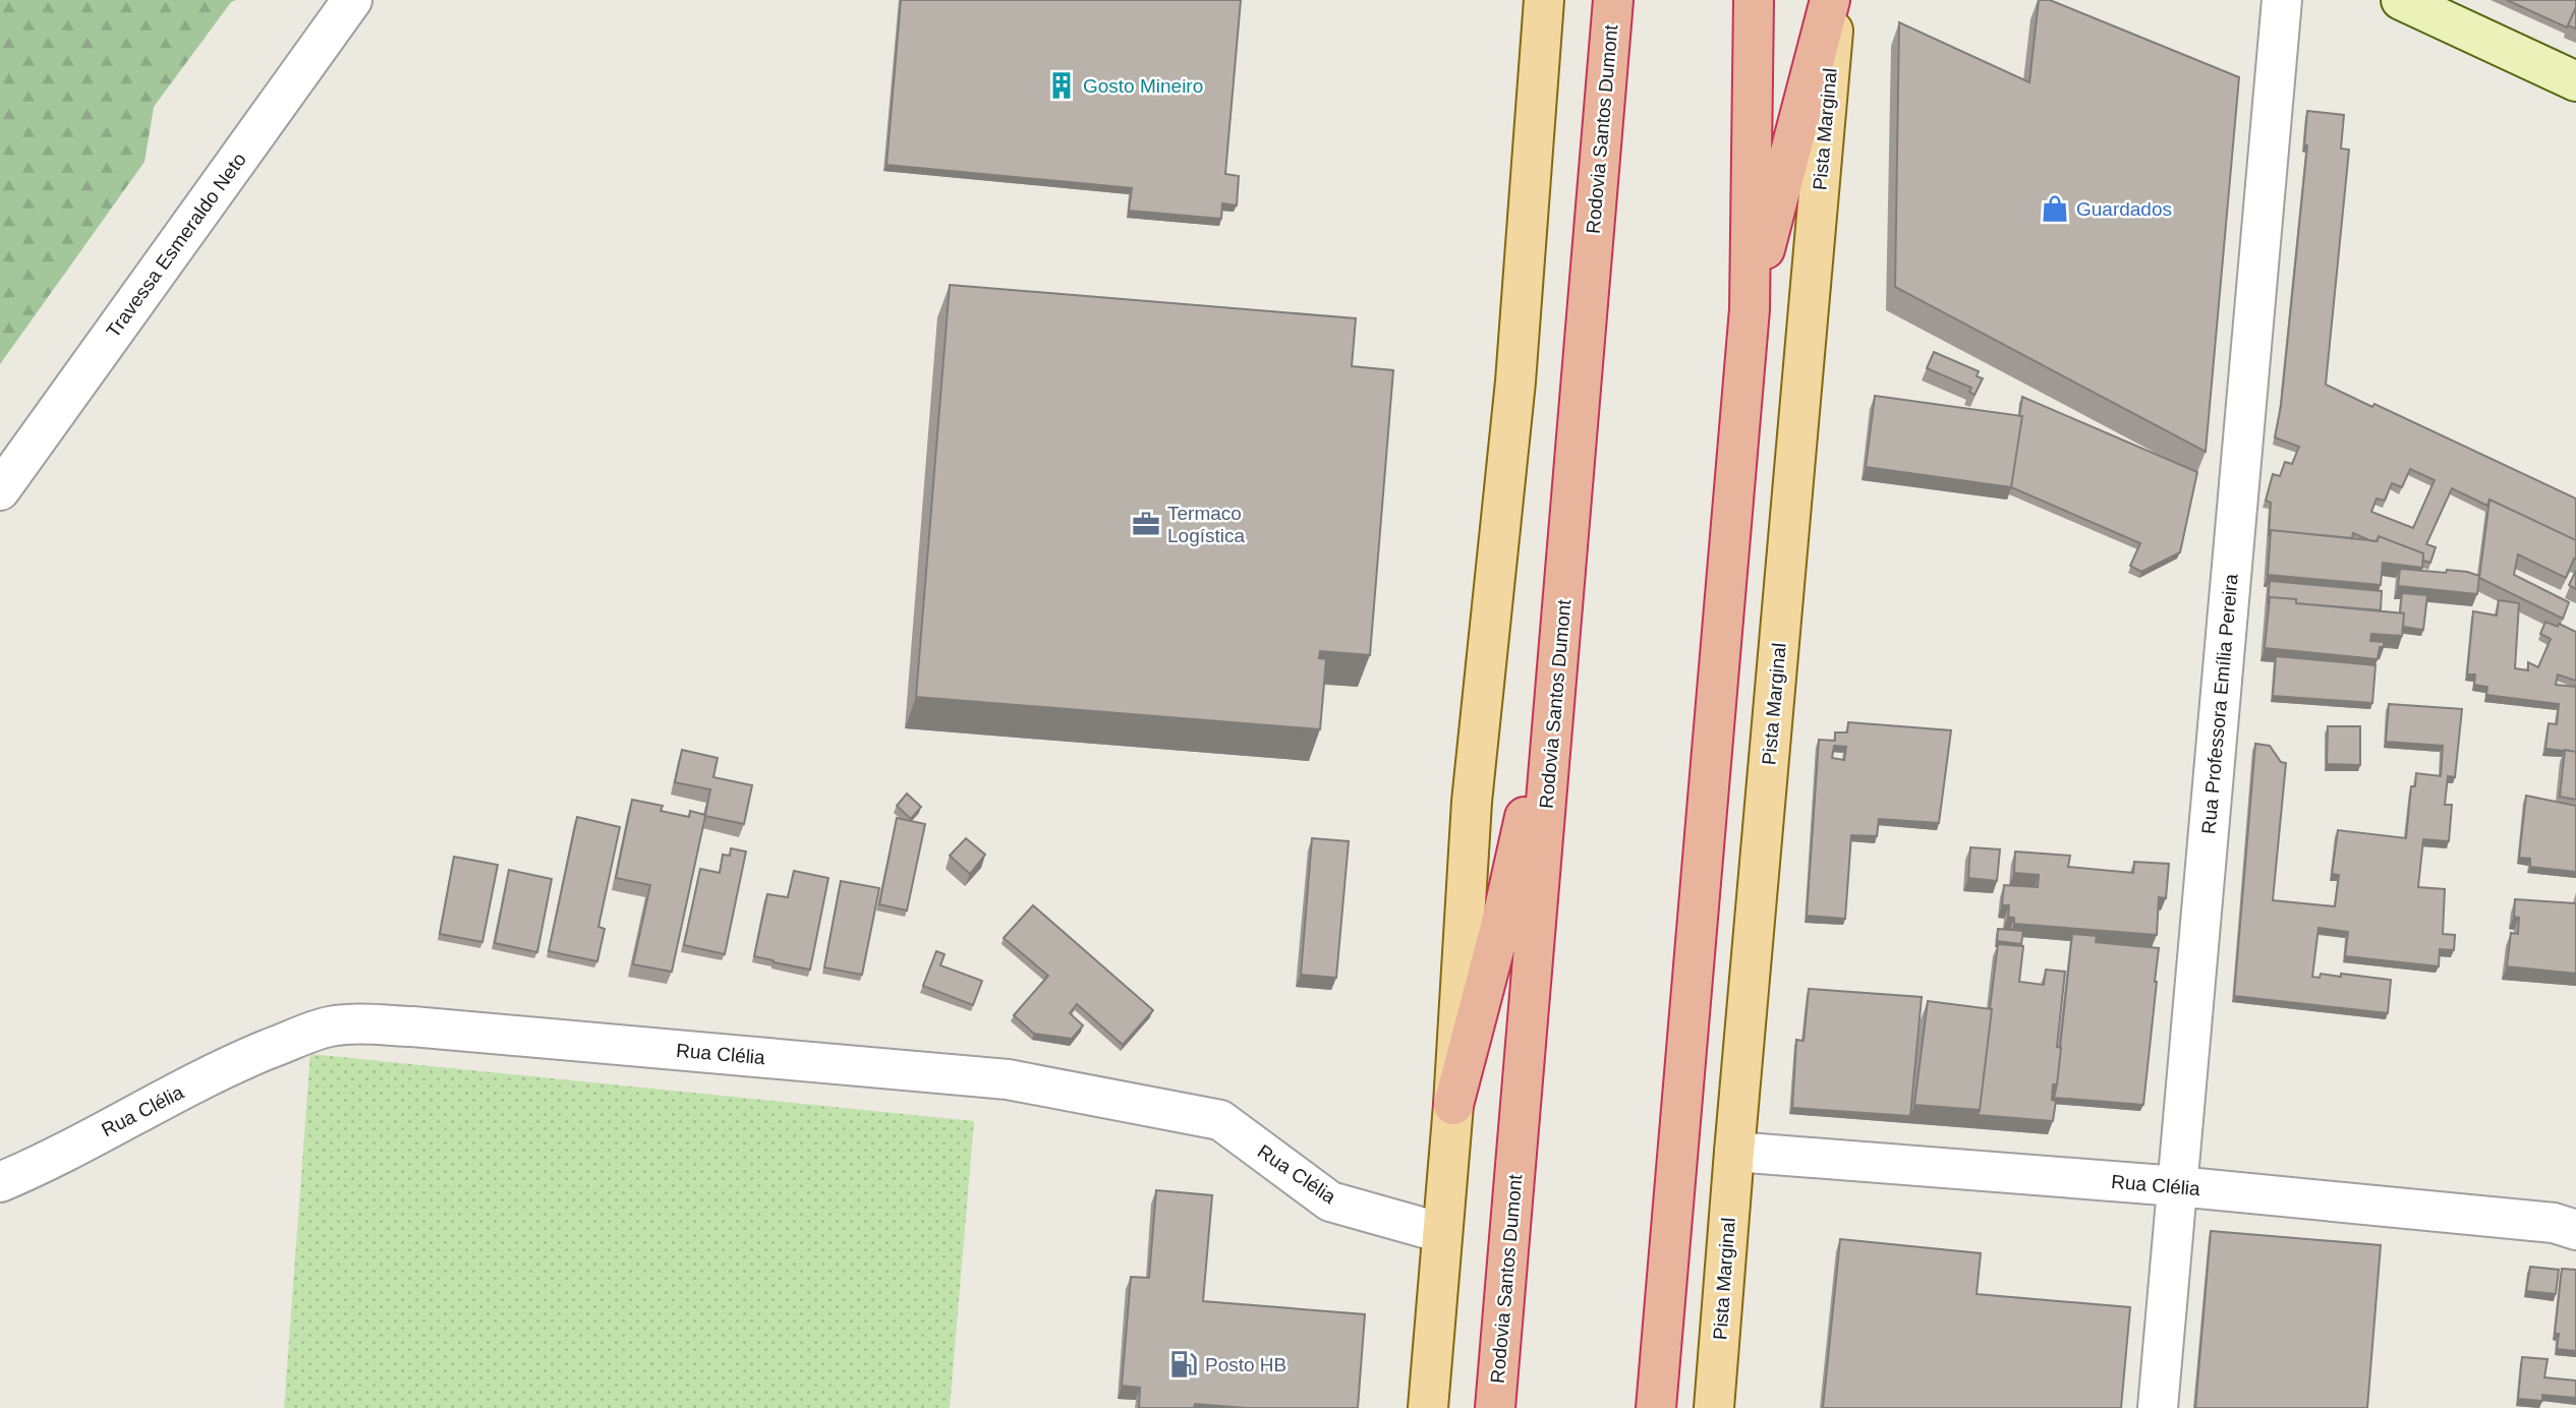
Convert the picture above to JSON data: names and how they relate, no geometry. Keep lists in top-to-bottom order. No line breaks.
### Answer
{"streets":{"highway":["Rodovia Santos Dumont"],"main road":["Pista Marginal"],"street":["Travessa Esmeraldo Neto","Rua Professora Emília Pereira","Rua Clélia"]},"crossings":[["Pista Marginal","Rua Clélia"],["Rua Professora Emília Pereira","Rua Clélia"]],"places":{"building":["Gosto Mineiro"],"shop":["Guardados"],"office":["Termaco Logística"],"fuel station":["Posto HB"]}}
